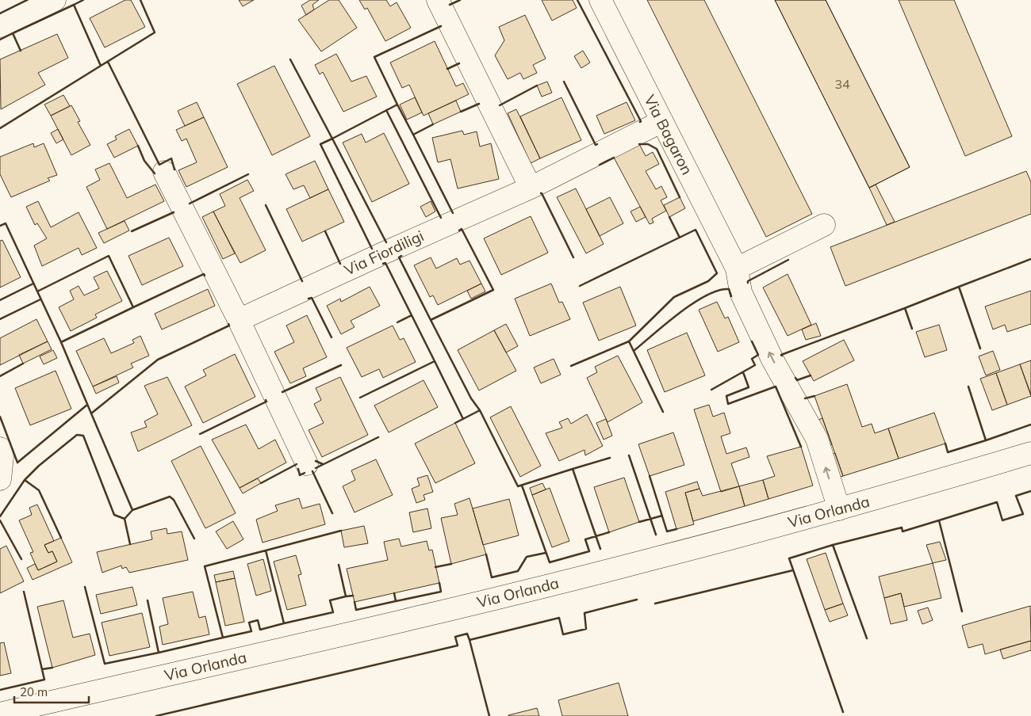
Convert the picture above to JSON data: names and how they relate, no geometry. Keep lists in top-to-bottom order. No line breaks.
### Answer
{"streets":{"street":["Via Bagaron","Via Fiordiligi","Via Orlanda"]},"crossings":[["Via Bagaron","Via Fiordiligi"],["Via Bagaron","Via Orlanda"]],"one_way":["Via Bagaron"],"house_numbers":["34"],"scale_bar":"20 m"}
